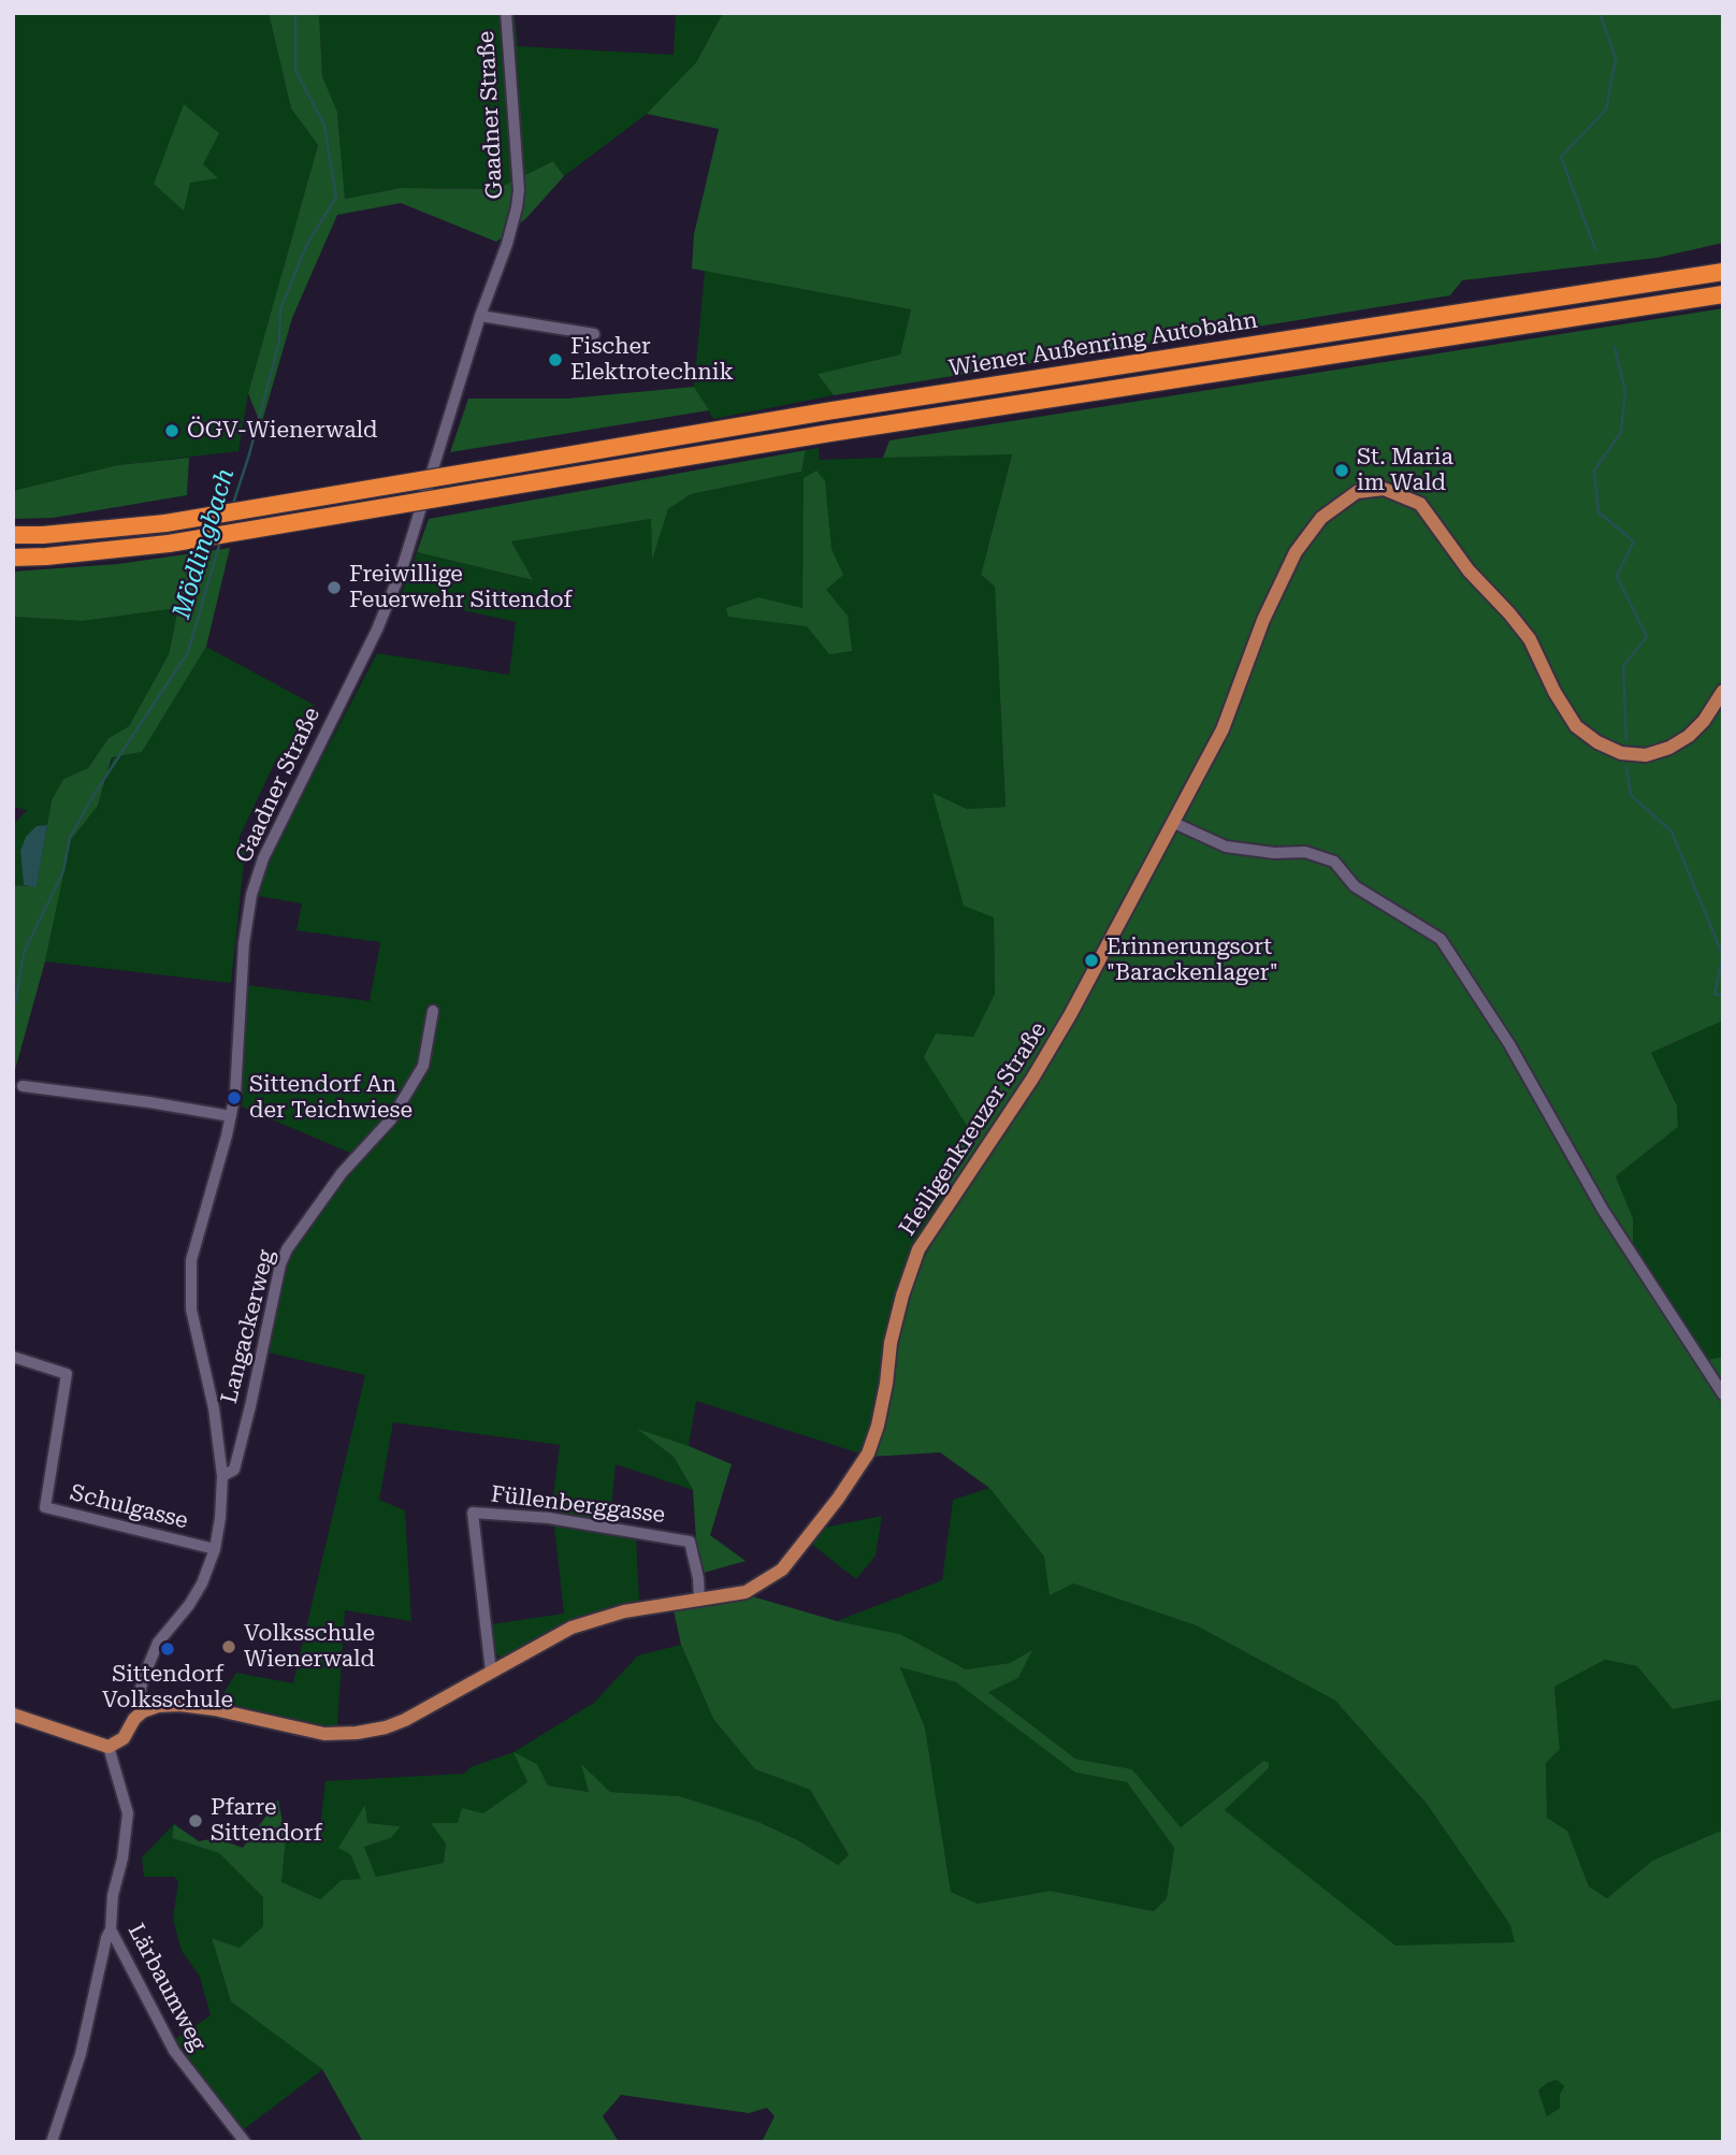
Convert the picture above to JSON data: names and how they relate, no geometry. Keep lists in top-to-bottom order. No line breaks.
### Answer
{"streets":{"highway":["Wiener Außenring Autobahn"],"main road":["Heiligenkreuzer Straße"],"street":["Gaadner Straße","Langackerweg","Füllenberggasse","Schulgasse","Lärbaumweg"]},"crossings":[["Gaadner Straße","Heiligenkreuzer Straße"],["Gaadner Straße","Langackerweg"],["Gaadner Straße","Schulgasse"],["Heiligenkreuzer Straße","Füllenberggasse"]],"water":["Mödlingbach"],"places":["Fischer Elektrotechnik","ÖGV-Wienerwald","St. Maria im Wald","Freiwillige Feuerwehr Sittendof","Erinnerungsort \"Barackenlager\"","Sittendorf An der Teichwiese","Volksschule Wienerwald","Sittendorf Volksschule","Pfarre Sittendorf"]}
